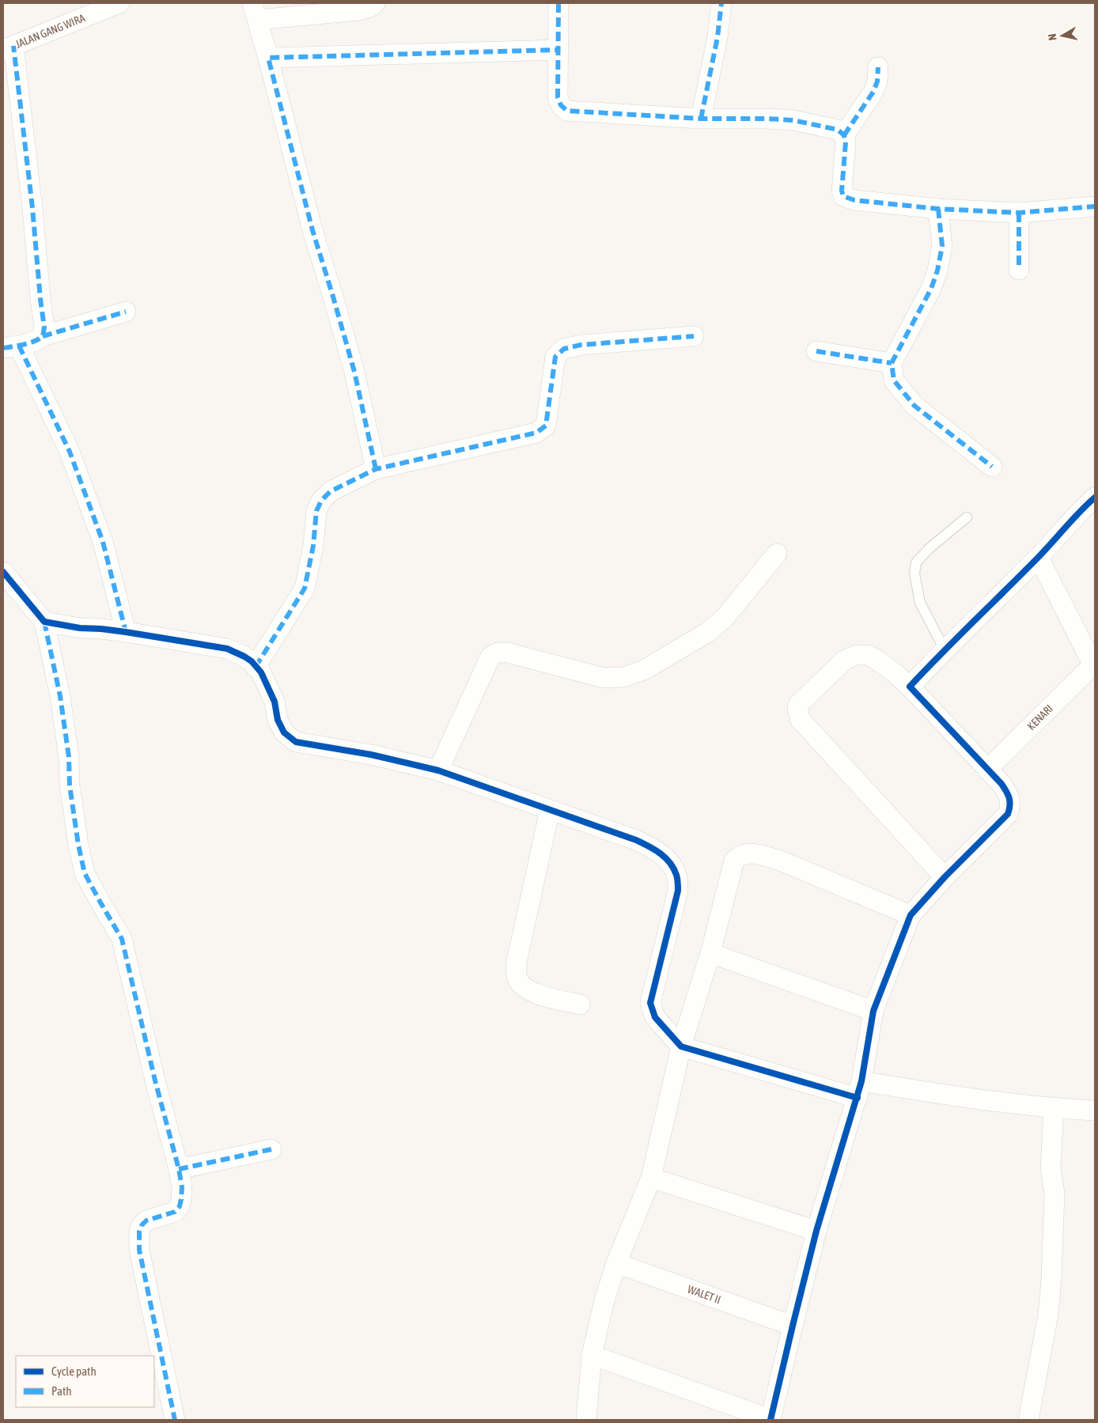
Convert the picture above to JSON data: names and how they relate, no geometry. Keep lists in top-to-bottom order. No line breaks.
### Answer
{"streets":{"street":["JALAN GANG WIRA","KENARI","WALET II"]},"legend":["Cycle path","Path"],"north":"left"}
